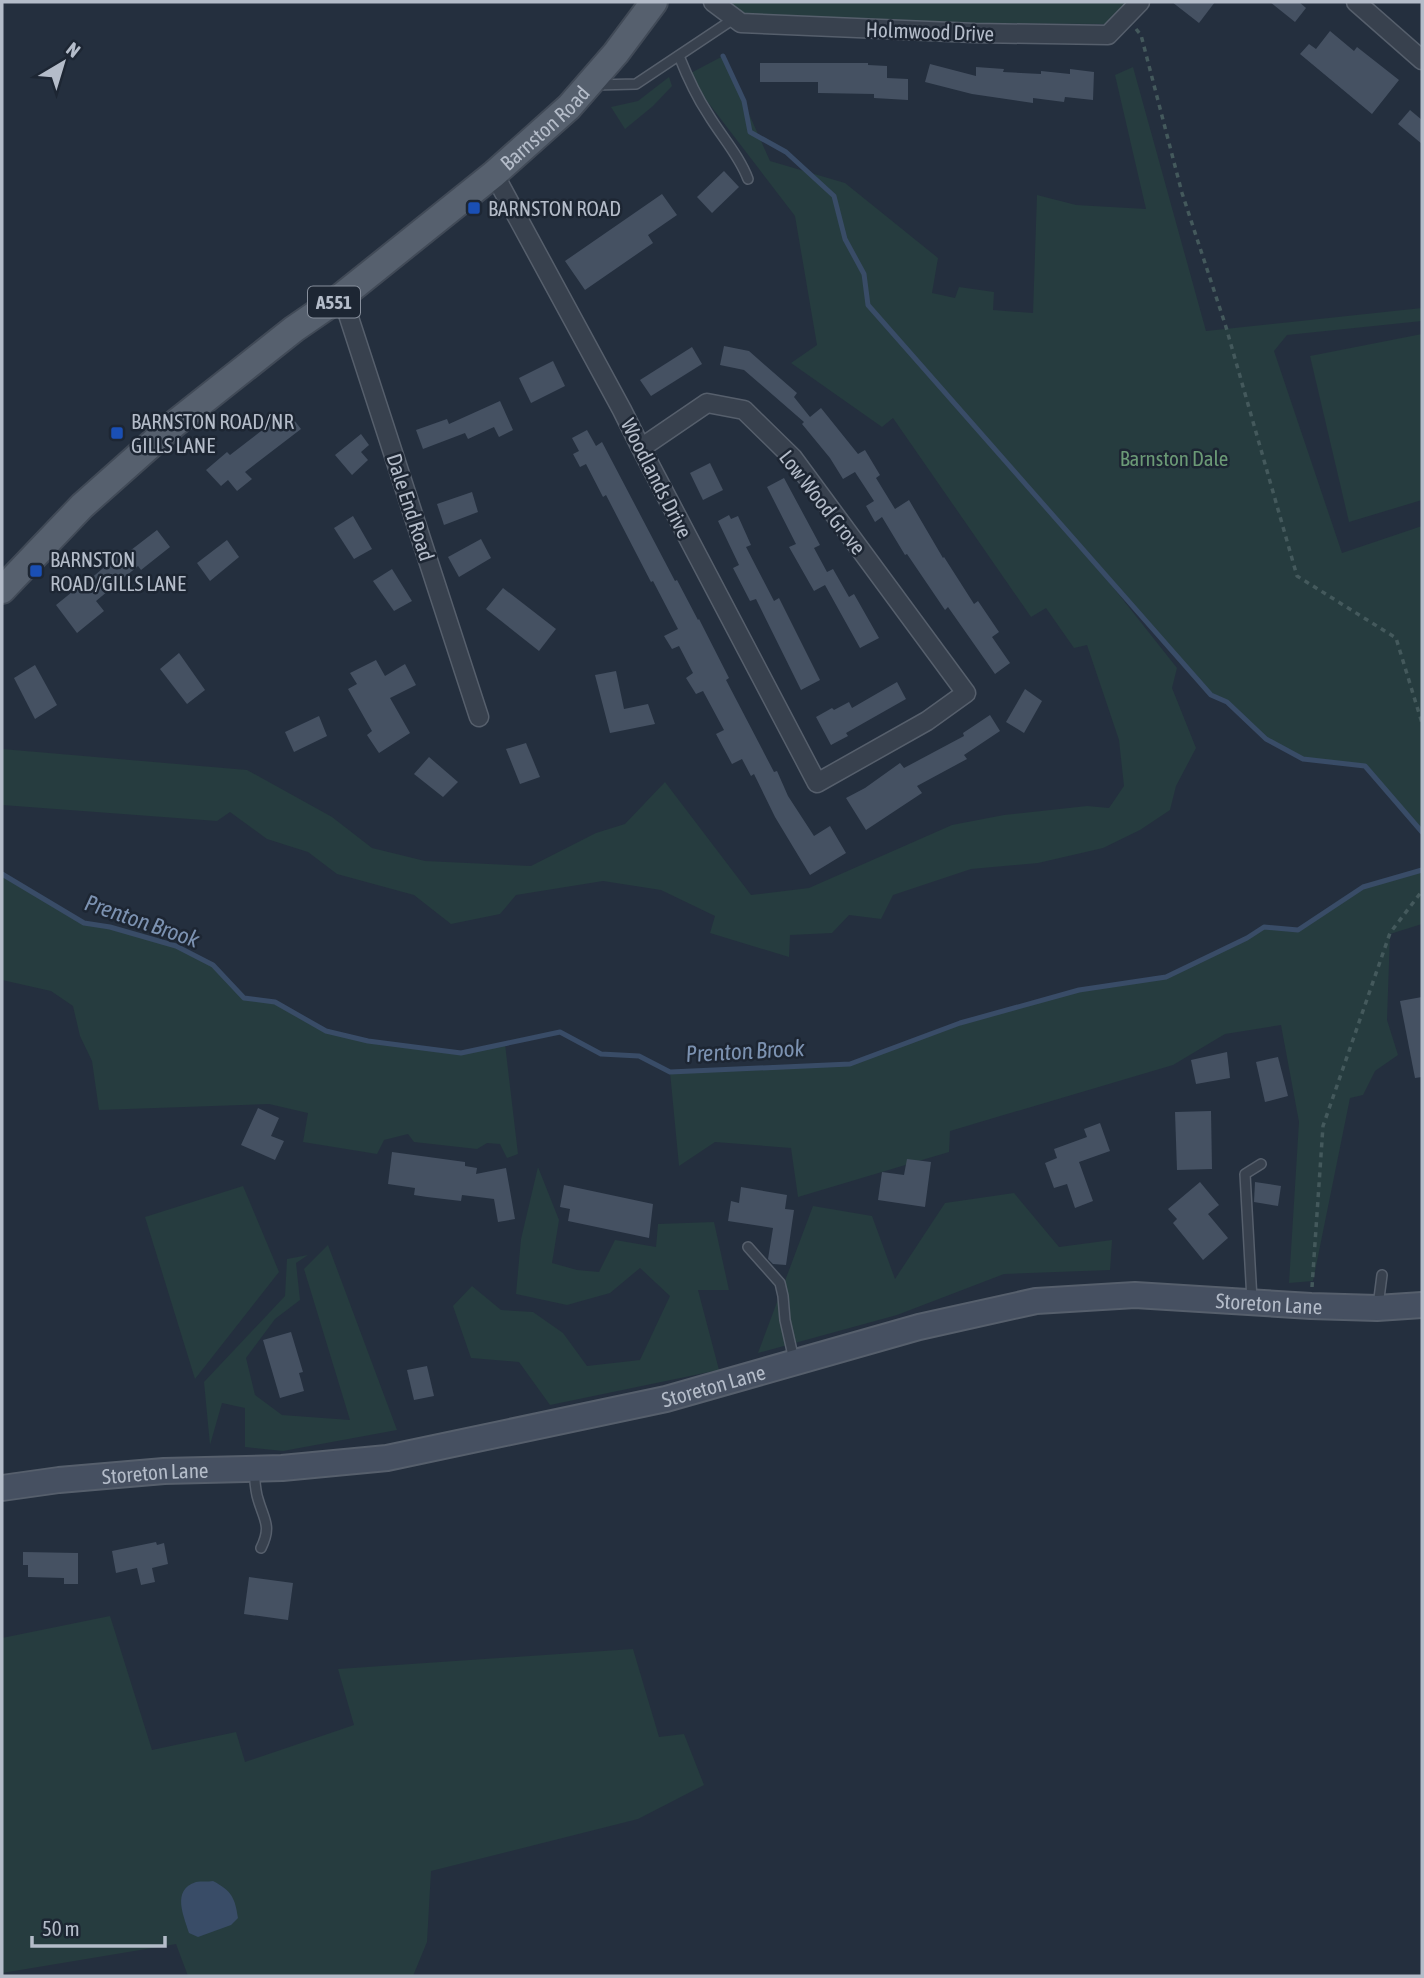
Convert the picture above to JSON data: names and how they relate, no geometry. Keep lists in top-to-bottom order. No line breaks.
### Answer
{"streets":{"main road":["Barnston Road","A551"],"street":["Holmwood Drive","Woodlands Drive","Low Wood Grove","Dale End Road","Storeton Lane"]},"crossings":[["Barnston Road","Woodlands Drive"],["Barnston Road","Dale End Road"],["Woodlands Drive","Low Wood Grove"]],"water":["Prenton Brook"],"parks":["Barnston Dale"],"places":{"transit":["BARNSTON ROAD","BARNSTON ROAD/NR GILLS LANE","BARNSTON ROAD/GILLS LANE"]},"scale_bar":"50 m","north":"top right"}
